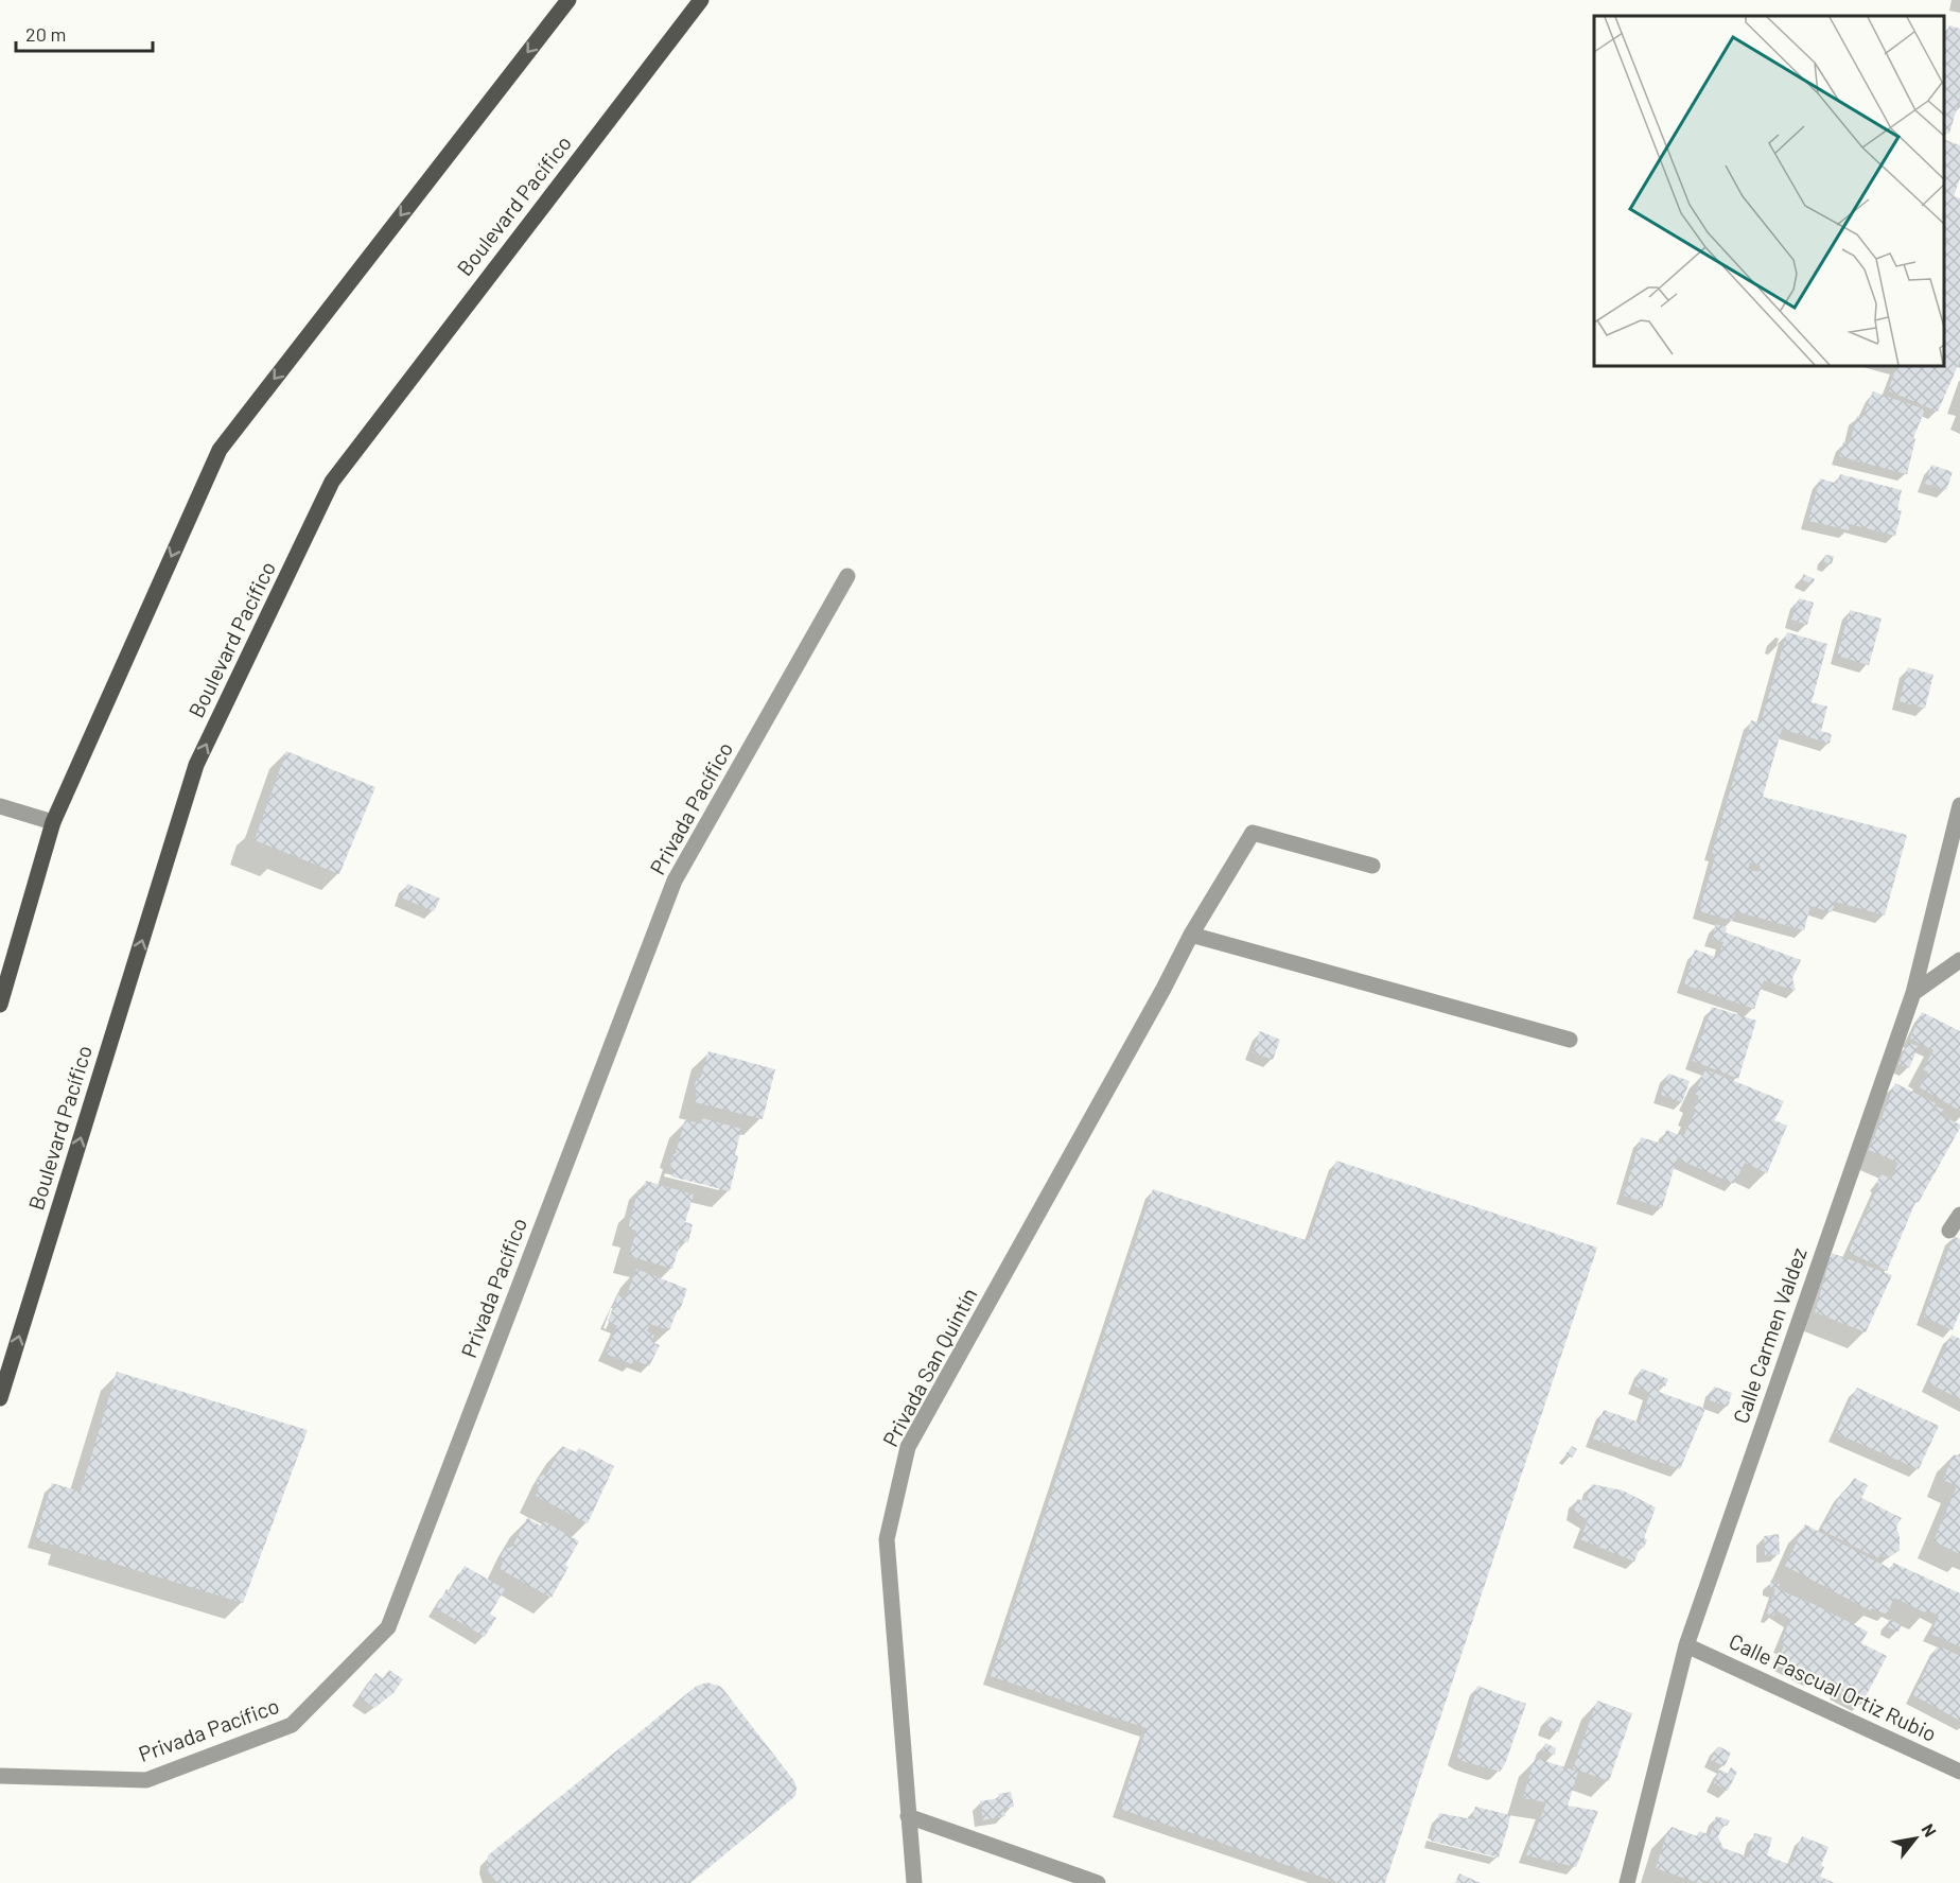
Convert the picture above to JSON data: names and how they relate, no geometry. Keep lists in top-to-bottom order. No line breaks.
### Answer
{"streets":{"main road":["Boulevard Pacífico"],"street":["Privada Pacífico","Calle Carmen Valdez","Privada San Quintín","Calle Pascual Ortiz Rubio"]},"crossings":[["Calle Carmen Valdez","Calle Pascual Ortiz Rubio"]],"scale_bar":"20 m","north":"top right"}
